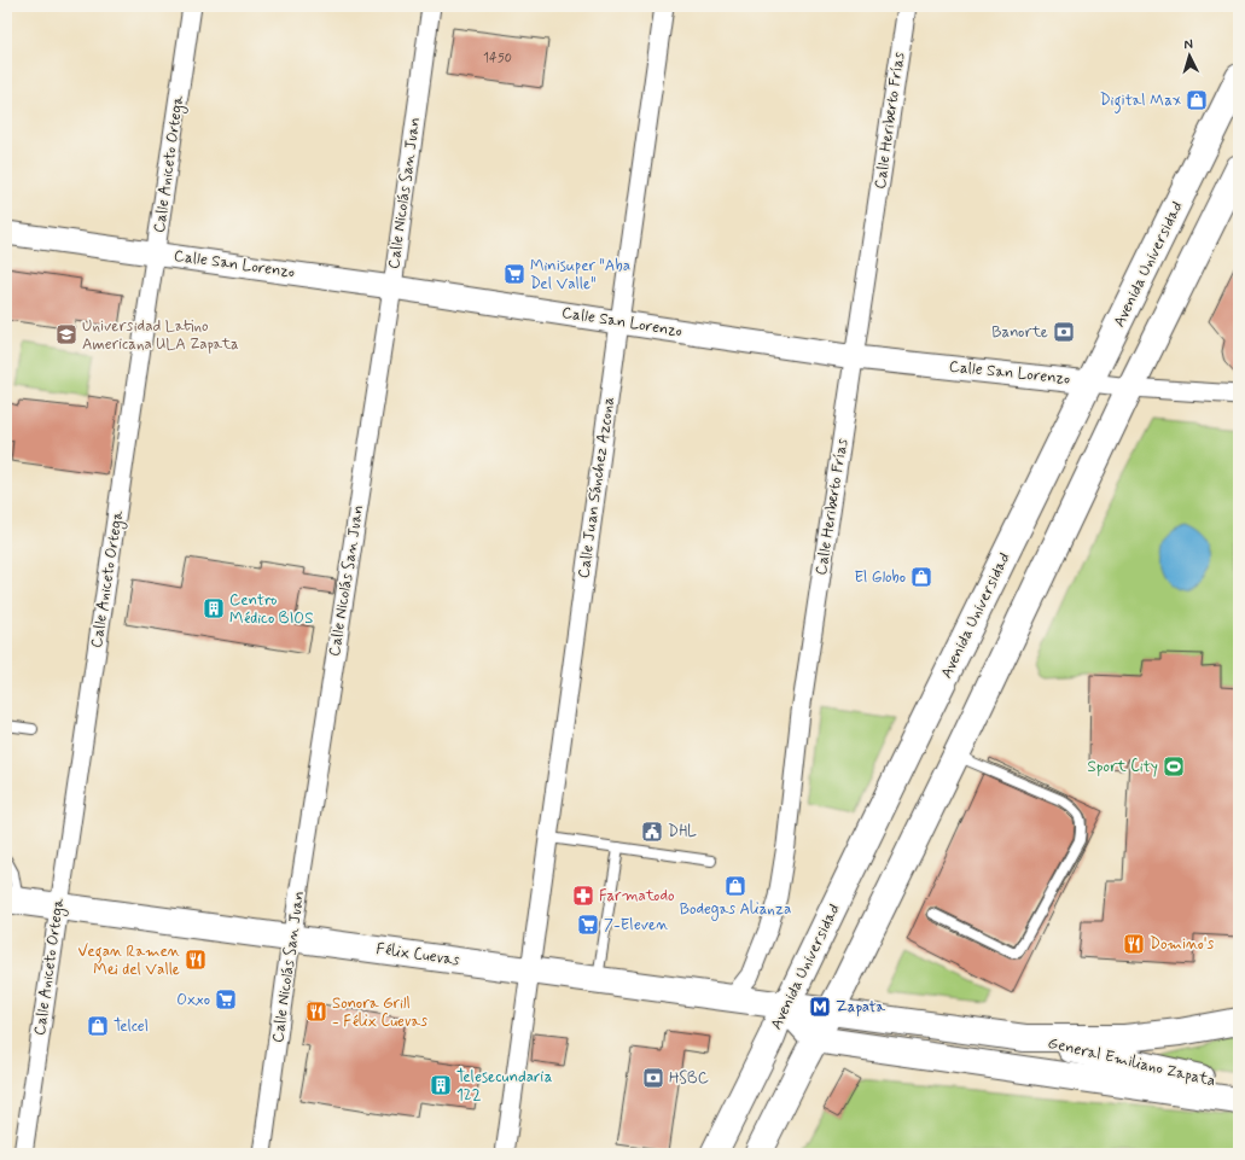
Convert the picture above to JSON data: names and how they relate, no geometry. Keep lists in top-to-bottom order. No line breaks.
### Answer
{"streets":{"main road":["Avenida Universidad","Félix Cuevas","General Emiliano Zapata"],"street":["Calle Heriberto Frías","Calle Aniceto Ortega","Calle Nicolás San Juan","Calle San Lorenzo","Calle Juan Sánchez Azcona"]},"crossings":[["Calle Heriberto Frías","Calle San Lorenzo"],["Calle Heriberto Frías","Félix Cuevas"],["Calle Aniceto Ortega","Calle San Lorenzo"],["Calle Aniceto Ortega","Félix Cuevas"],["Calle Nicolás San Juan","Calle San Lorenzo"],["Calle Nicolás San Juan","Félix Cuevas"],["Calle San Lorenzo","Avenida Universidad"],["Calle San Lorenzo","Calle Juan Sánchez Azcona"],["Avenida Universidad","Félix Cuevas"],["Calle Juan Sánchez Azcona","Félix Cuevas"],["Félix Cuevas","General Emiliano Zapata"]],"places":{"shop":["Digital Max","El Globo","Bodegas Alianza","Telcel"],"supermarket":["Minisuper \"Aba Del Valle\"","7-Eleven","Oxxo"],"bank":["Banorte","HSBC"],"school or university":["Universidad Latino Americana ULA Zapata"],"building":["Centro Médico BIOS","Telesecundaria 122"],"sports":["Sport City"],"public building":["DHL"],"pharmacy":["Farmatodo"],"restaurant":["Domino's","Vegan Ramen Mei del Valle","Sonora Grill - Félix Cuevas"],"metro station":["Zapata"]},"house_numbers":["1450"],"north":"top"}
